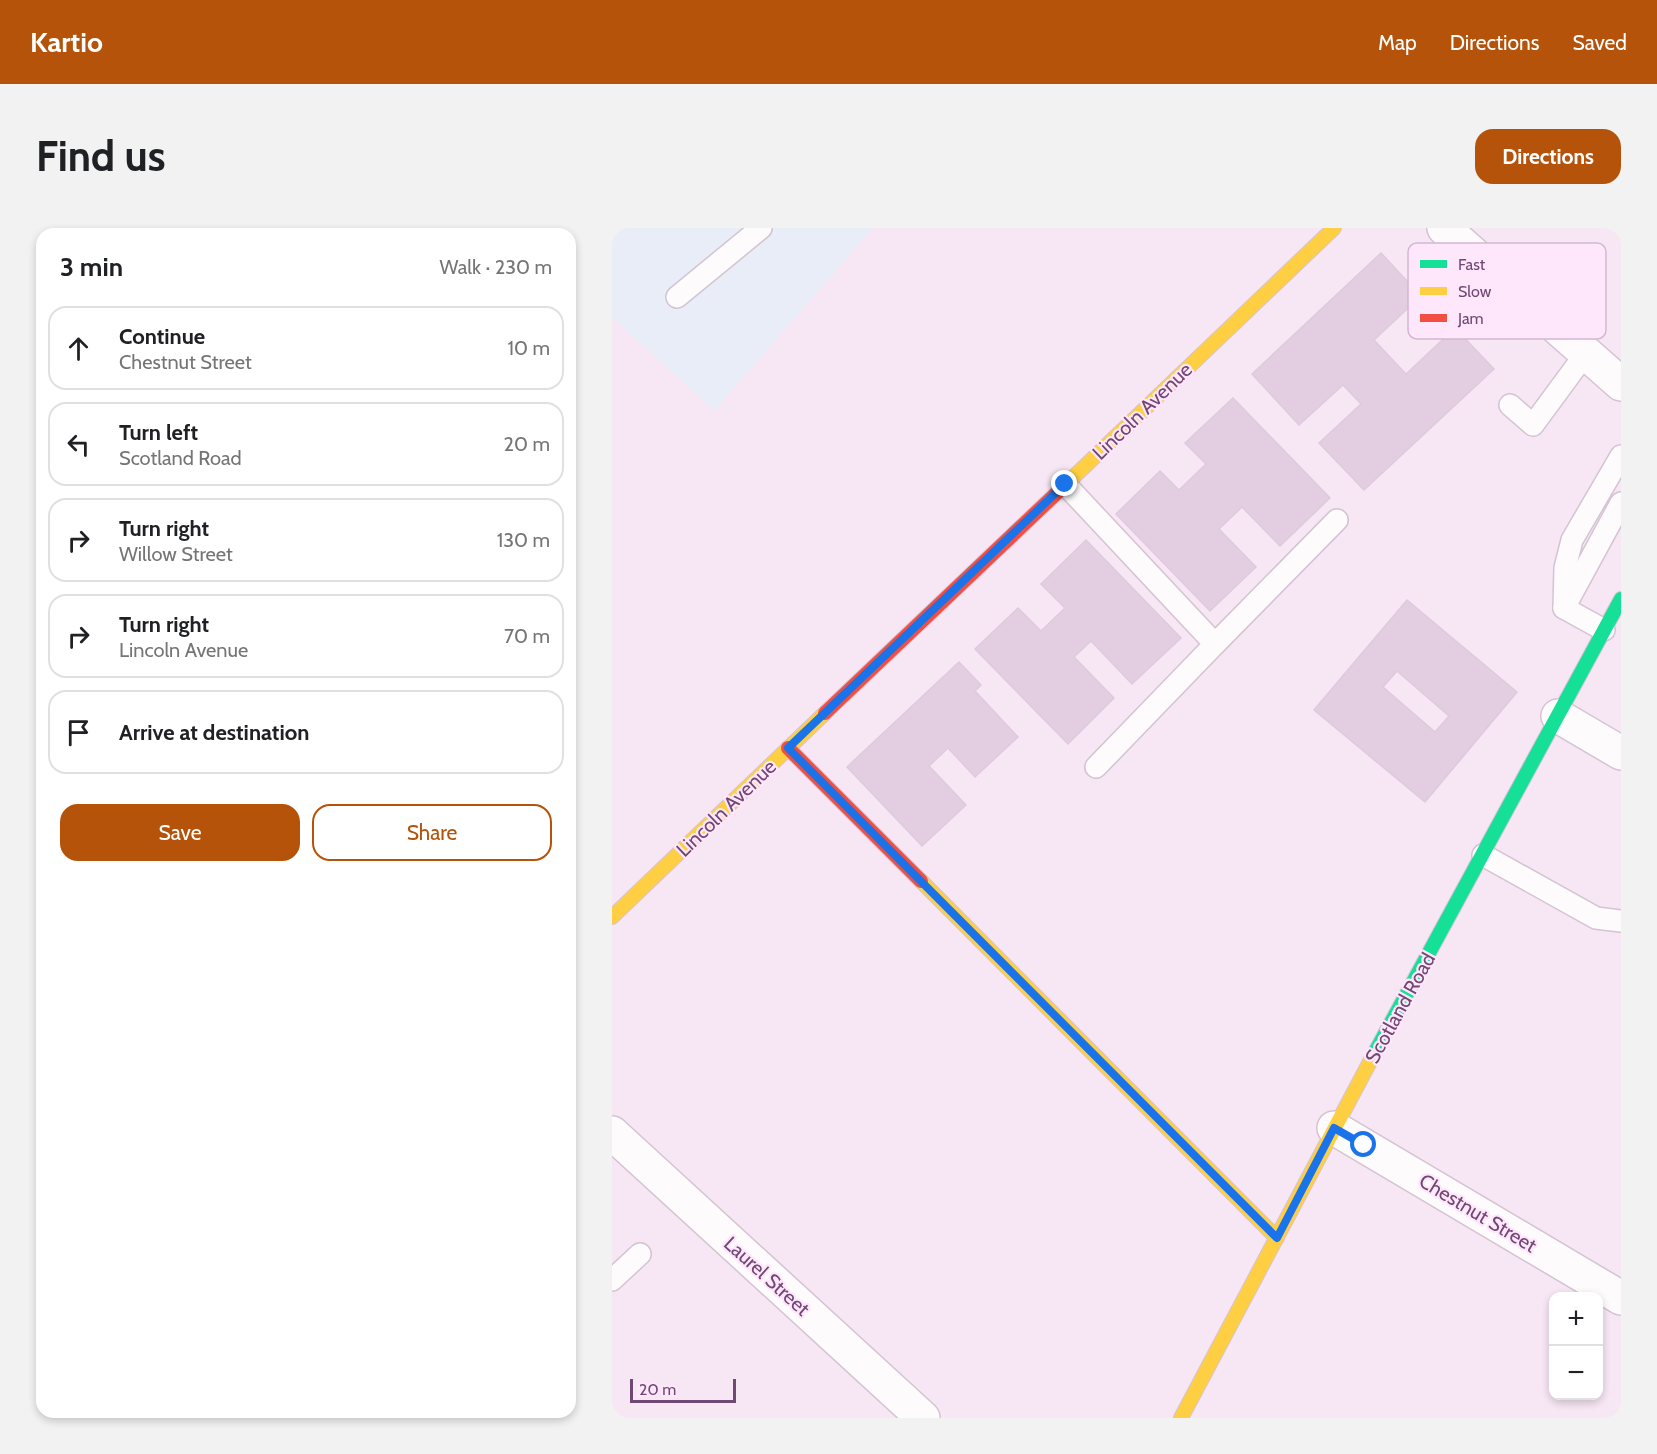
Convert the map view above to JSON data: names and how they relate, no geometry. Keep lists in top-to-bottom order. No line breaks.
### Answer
{"streets":{"street":["Lincoln Avenue","Scotland Road","Chestnut Street","Laurel Street"]},"crossings":[["Scotland Road","Chestnut Street"]],"legend":["Fast","Slow","Jam"],"scale_bar":"20 m","page":{"header":"Kartio","nav":["Map","Directions","Saved"],"buttons":["Directions",["Save","Share"]],"title":"Find us","heading":["3 min","Walk · 230 m"],"list":[["Continue","Chestnut Street","10 m"],["Turn left","Scotland Road","20 m"],["Turn right","Willow Street","130 m"],["Turn right","Lincoln Avenue","70 m"],"Arrive at destination"],"map_buttons":["+","−"],"scale":"20 m"}}
